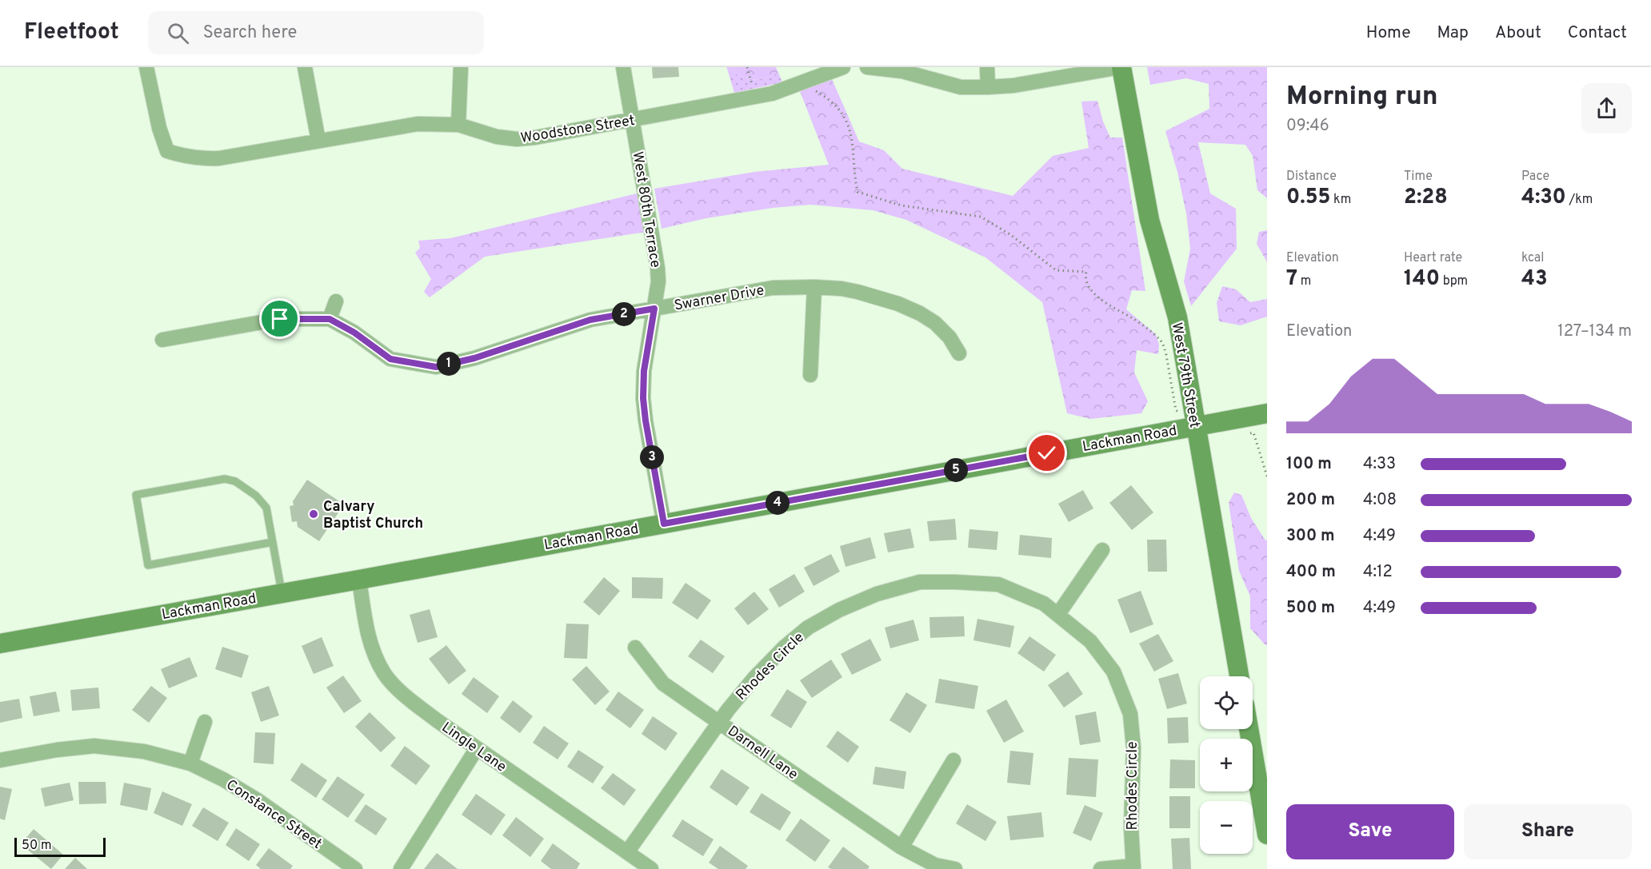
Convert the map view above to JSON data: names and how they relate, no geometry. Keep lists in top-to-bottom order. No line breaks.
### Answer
{"streets":{"main road":["West 79th Street","Lackman Road"],"street":["Woodstone Street","West 80th Terrace","Swarner Drive","Rhodes Circle","Lingle Lane","Darnell Lane","Constance Street"]},"crossings":[["Woodstone Street","West 80th Terrace"],["West 80th Terrace","Swarner Drive"],["West 80th Terrace","Lackman Road"],["West 79th Street","Lackman Road"],["Lackman Road","Lingle Lane"],["Rhodes Circle","Lingle Lane"],["Rhodes Circle","Darnell Lane"]],"places":["Calvary Baptist Church"],"scale_bar":"50 m","page":{"header":"Fleetfoot","search":"Search here","nav":["Home","Map","About","Contact"],"heading":["Morning run","09:46"],"stats":[["Distance","0.55 km"],["Time","2:28"],["Pace","4:30 /km"],["Elevation","7 m"],["Heart rate","140 bpm"],["kcal","43"]],"pins":["2","1","3","5","4"],"chart":["Elevation","127–134 m"],"list":[{"name":"100 m","note":"4:33"},{"name":"200 m","note":"4:08"},{"name":"300 m","note":"4:49"},{"name":"400 m","note":"4:12"},{"name":"500 m","note":"4:49"}],"map_buttons":["+","−"],"buttons":["Save","Share"],"scale":"50 m"}}
